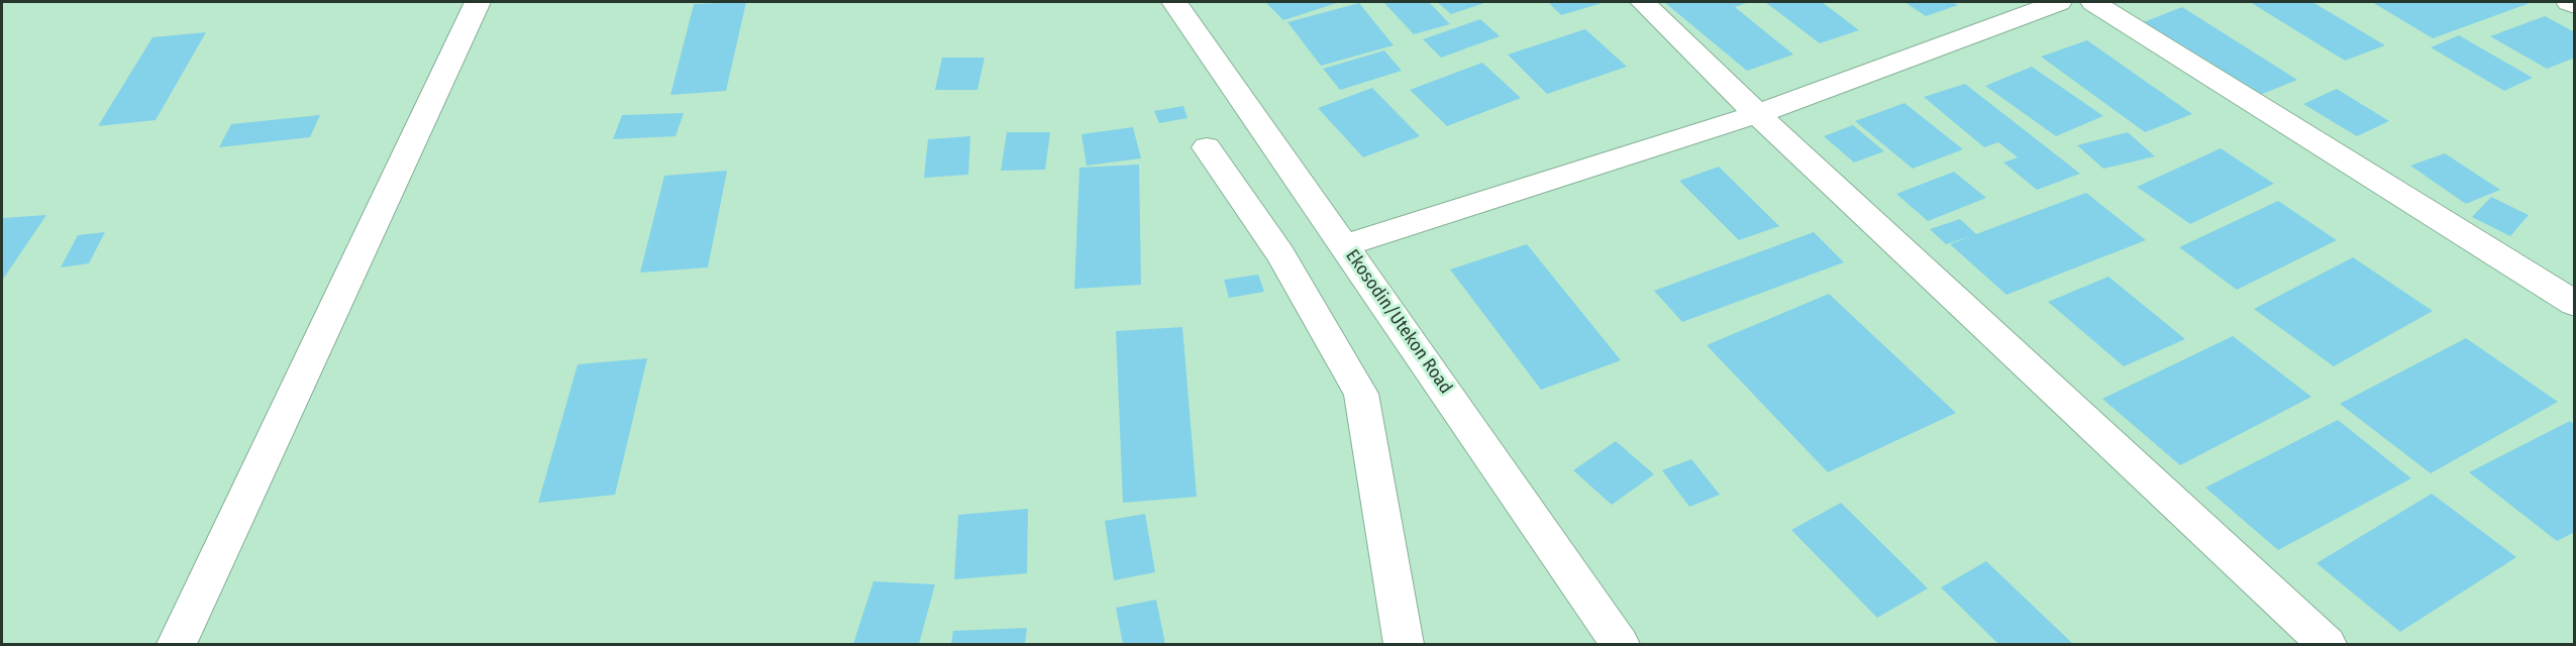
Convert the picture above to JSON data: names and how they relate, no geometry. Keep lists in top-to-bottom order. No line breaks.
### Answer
{"streets":{"street":["Ekosodin/Utekon Road"]}}
